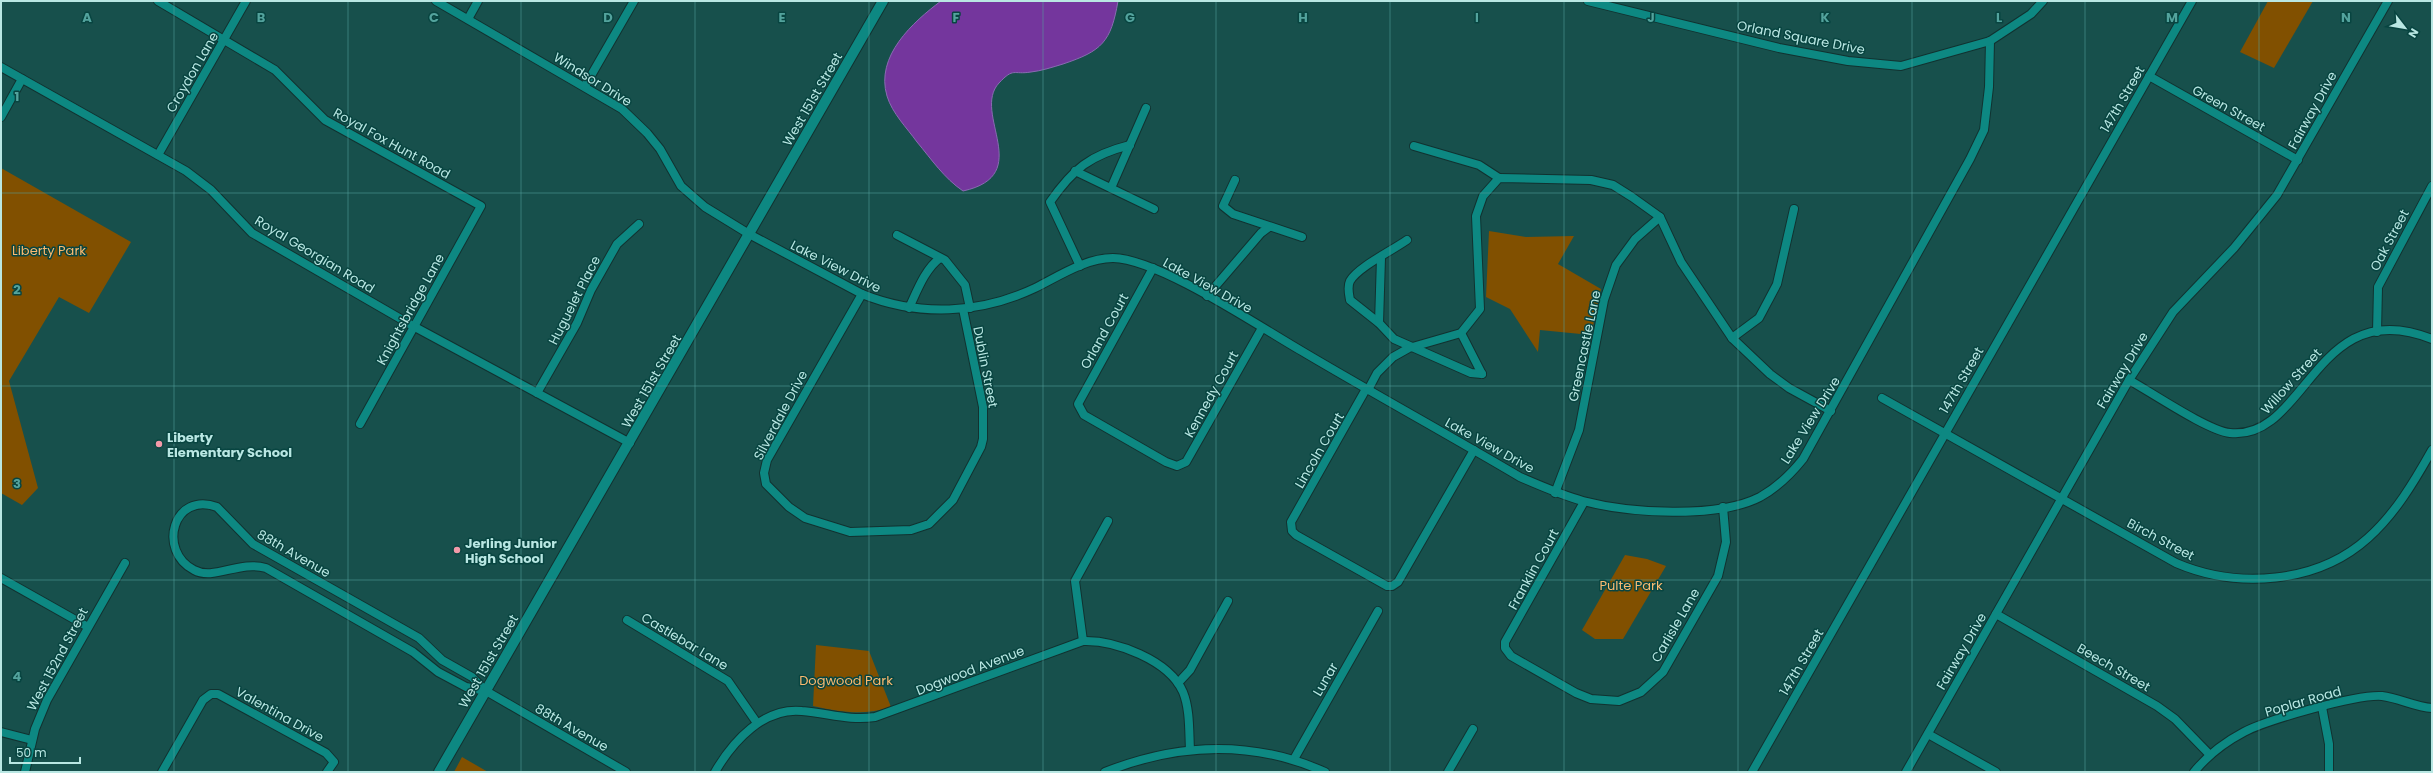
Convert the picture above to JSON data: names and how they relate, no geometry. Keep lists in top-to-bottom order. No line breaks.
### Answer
{"streets":{"street":["Orland Square Drive","Croydon Lane","Windsor Drive","West 151st Street","147th Street","Green Street","Fairway Drive","Royal Fox Hunt Road","Oak Street","Royal Georgian Road","Lake View Drive","Huguelet Place","Knightsbridge Lane","Orland Court","Greencastle Lane","Dublin Street","Willow Street","Kennedy Court","Silverdale Drive","Lincoln Court","Birch Street","88th Avenue","Franklin Court","Carlisle Lane","Castlebar Lane","West 152nd Street","Beech Street","Dogwood Avenue","Lunar","Poplar Road","Valentina Drive"]},"crossings":[["Orland Square Drive","Lake View Drive"],["Croydon Lane","Royal Fox Hunt Road"],["Croydon Lane","Royal Georgian Road"],["Windsor Drive","West 151st Street"],["Windsor Drive","Lake View Drive"],["West 151st Street","Royal Georgian Road"],["West 151st Street","Lake View Drive"],["West 151st Street","88th Avenue"],["147th Street","Green Street"],["147th Street","Birch Street"],["Green Street","Fairway Drive"],["Fairway Drive","Willow Street"],["Fairway Drive","Birch Street"],["Fairway Drive","Beech Street"],["Royal Fox Hunt Road","Knightsbridge Lane"],["Oak Street","Willow Street"],["Royal Georgian Road","Huguelet Place"],["Royal Georgian Road","Knightsbridge Lane"],["Lake View Drive","Orland Court"],["Lake View Drive","Greencastle Lane"],["Lake View Drive","Dublin Street"],["Lake View Drive","Kennedy Court"],["Lake View Drive","Silverdale Drive"],["Lake View Drive","Lincoln Court"],["Lake View Drive","Franklin Court"],["Lake View Drive","Carlisle Lane"],["Orland Court","Kennedy Court"],["Dublin Street","Silverdale Drive"],["Franklin Court","Carlisle Lane"],["Castlebar Lane","Dogwood Avenue"],["Beech Street","Poplar Road"]],"parks":["Liberty Park","Pulte Park","Dogwood Park"],"places":["Liberty Elementary School","Jerling Junior High School"],"scale_bar":"50 m","north":"bottom right","grid":{"columns":["A","B","C","D","E","F","G","H","I","J","K","L","M","N"],"rows":["1","2","3","4"]}}
